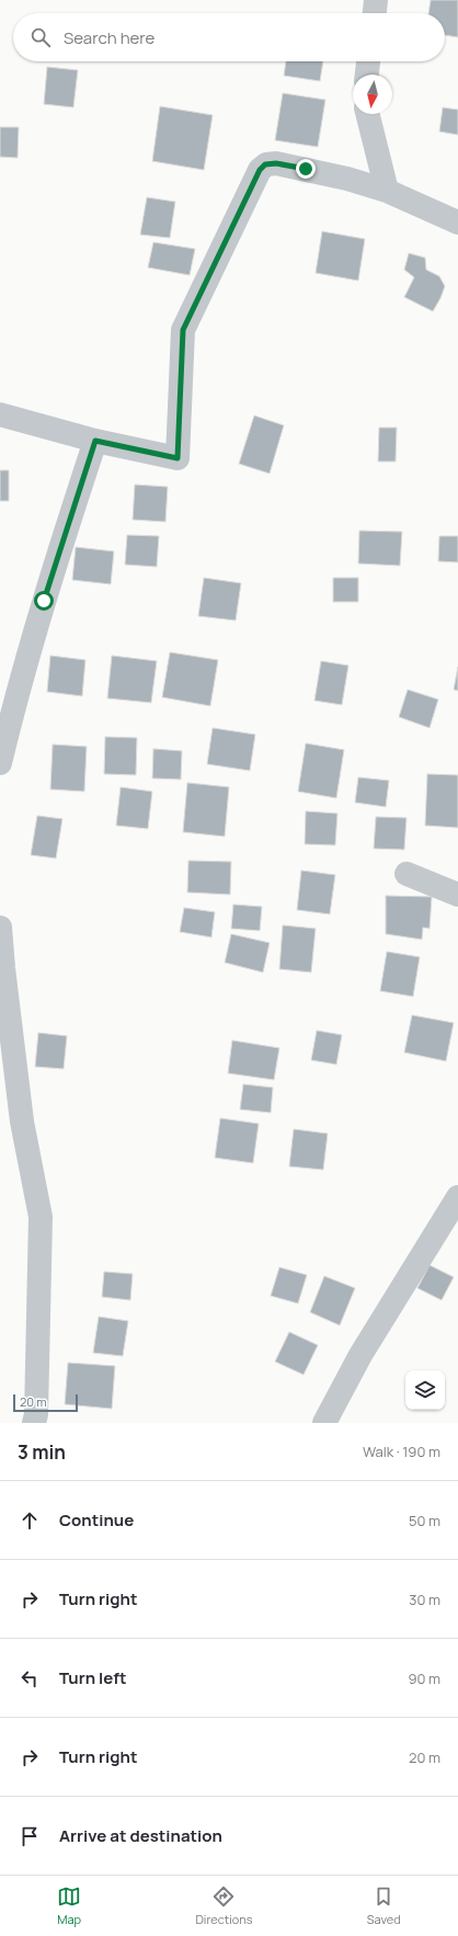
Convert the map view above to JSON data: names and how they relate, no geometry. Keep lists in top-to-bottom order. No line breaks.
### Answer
{"scale_bar":"20 m","north":"bottom","page":{"search":"Search here","scale":"20 m","heading":["3 min","Walk · 190 m"],"list":[["Continue","50 m"],["Turn right","30 m"],["Turn left","90 m"],["Turn right","20 m"],"Arrive at destination"],"nav":["Map","Directions","Saved"]}}
